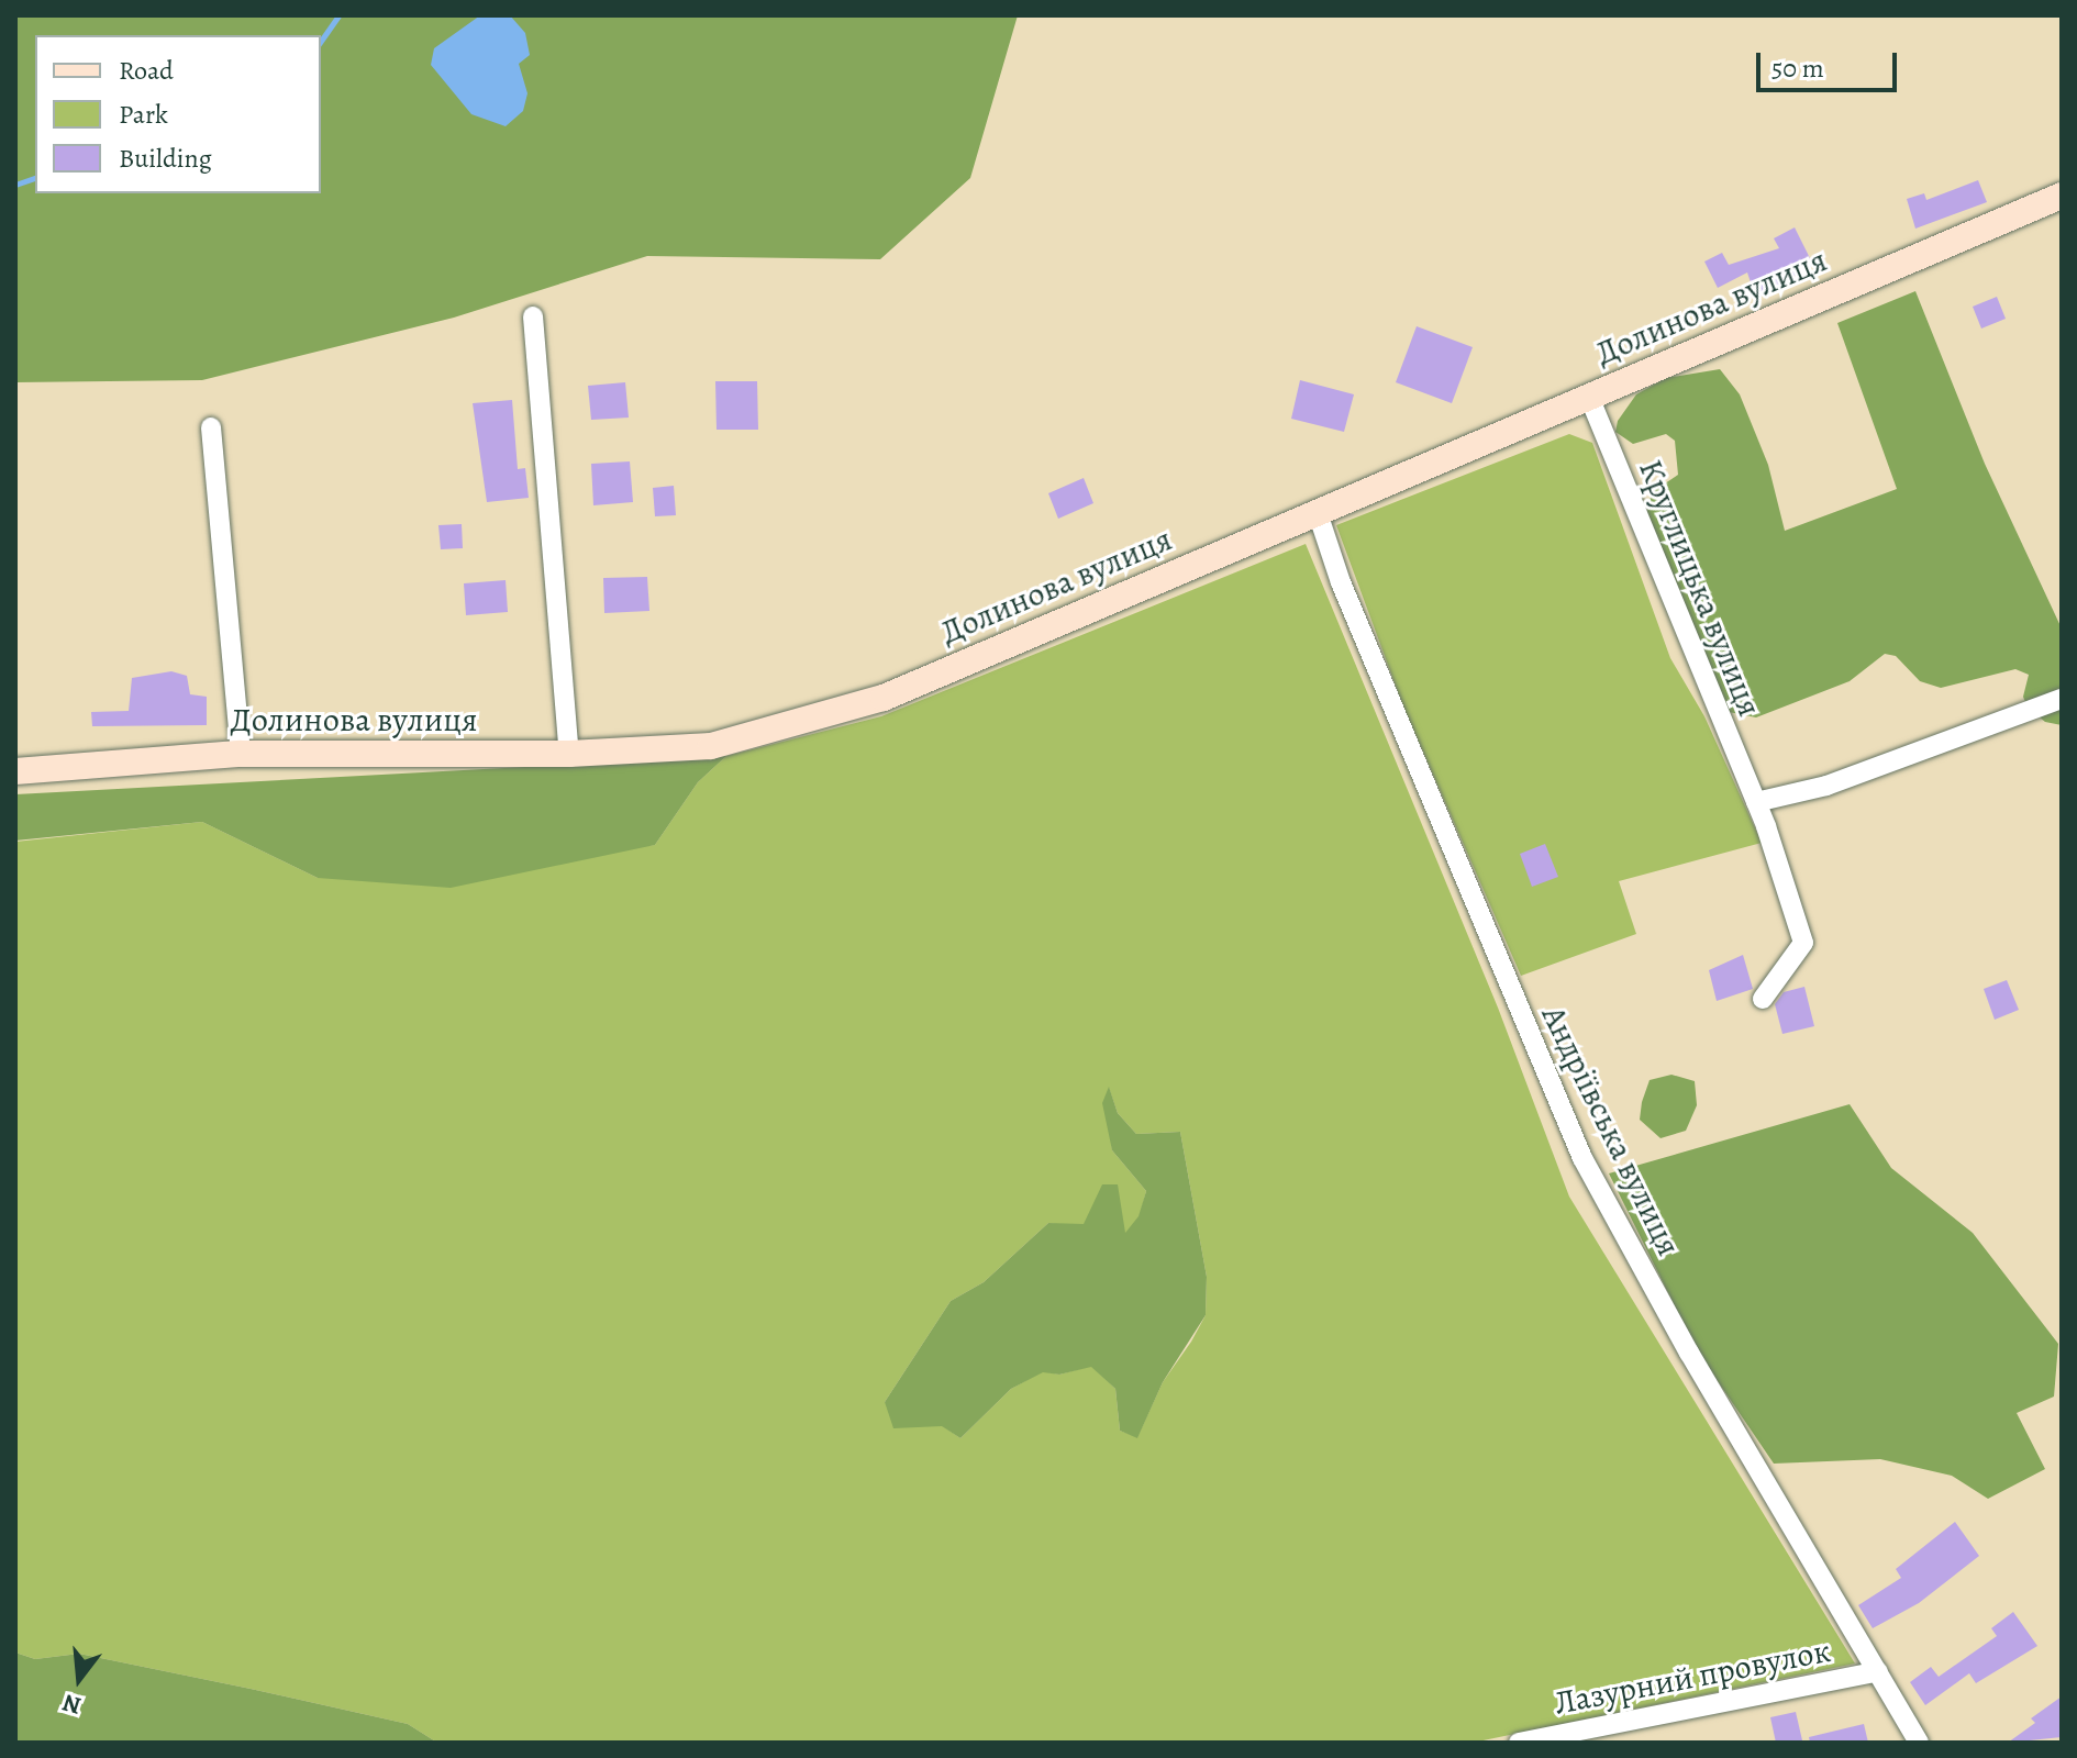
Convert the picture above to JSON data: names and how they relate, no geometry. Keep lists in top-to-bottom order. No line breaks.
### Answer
{"streets":{"street":["Долинова вулиця","Круглицька вулиця","Андріївська вулиця","Лазурний провулок"]},"crossings":[["Долинова вулиця","Круглицька вулиця"],["Долинова вулиця","Андріївська вулиця"],["Андріївська вулиця","Лазурний провулок"]],"legend":["Road","Park","Building"],"scale_bar":"50 m","north":"bottom"}
